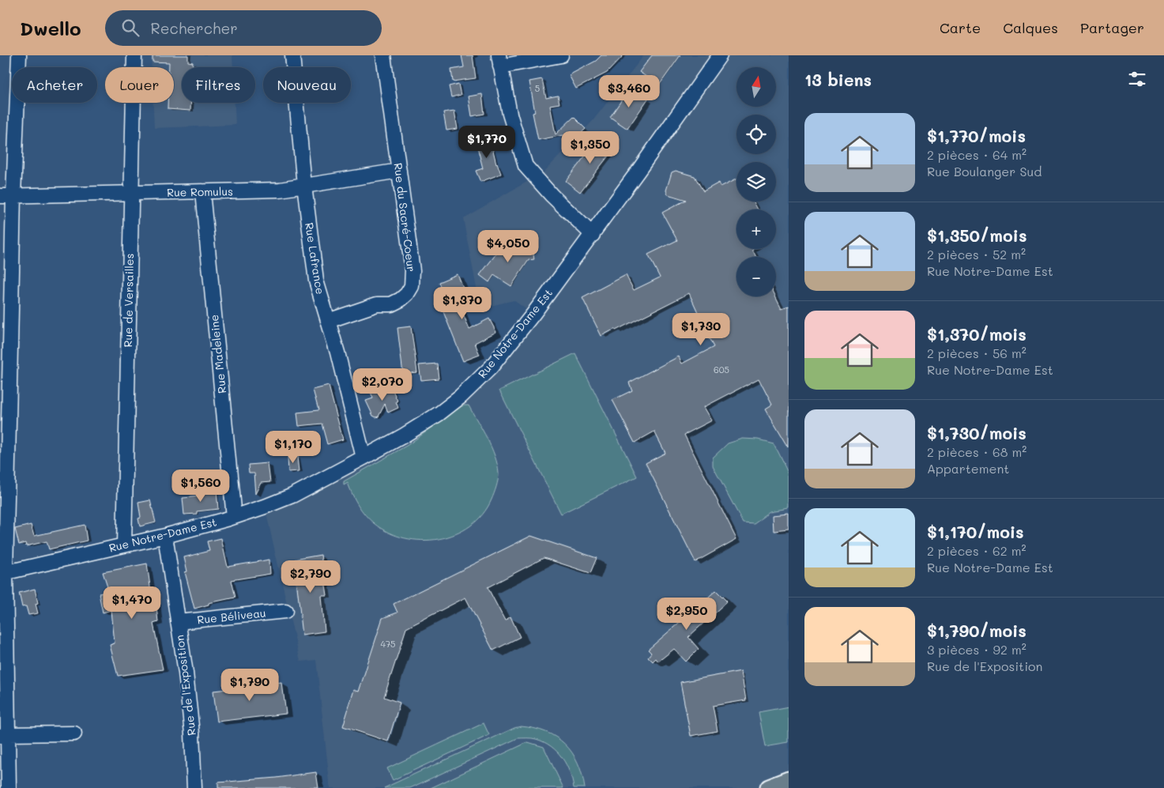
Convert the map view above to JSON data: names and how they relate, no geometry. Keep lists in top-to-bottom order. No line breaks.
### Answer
{"streets":{"street":["Rue Romulus","Rue du Sacré-Coeur","Rue Lafrance","Rue de Versailles","Rue Notre-Dame Est","Rue Madeleine","Rue Béliveau","Rue de l'Exposition"]},"crossings":[["Rue Romulus","Rue du Sacré-Coeur"],["Rue Romulus","Rue Lafrance"],["Rue Romulus","Rue de Versailles"],["Rue Romulus","Rue Madeleine"],["Rue du Sacré-Coeur","Rue Lafrance"],["Rue Lafrance","Rue Notre-Dame Est"],["Rue de Versailles","Rue Notre-Dame Est"],["Rue Notre-Dame Est","Rue Madeleine"],["Rue Notre-Dame Est","Rue de l'Exposition"],["Rue Béliveau","Rue de l'Exposition"]],"house_numbers":["5","605","475"],"north":"top","page":{"header":"Dwello","search":"Rechercher","nav":["Carte","Calques","Partager"],"heading":"13 biens","map_buttons":["+","−"],"chip":["Acheter","Louer","Filtres","Nouveau"],"price":["$3,460","$1,770","$1,350","$4,050","$1,370","$1,730","$2,070","$1,170","$1,560","$2,790","$1,470","$2,950","$1,790"],"list":[{"name":"$1,770/mois","note":"2 pièces · 64 m² · Rue Boulanger Sud"},{"name":"$1,350/mois","note":"2 pièces · 52 m² · Rue Notre-Dame Est"},{"name":"$1,370/mois","note":"2 pièces · 56 m² · Rue Notre-Dame Est"},{"name":"$1,730/mois","note":"2 pièces · 68 m² · Appartement"},{"name":"$1,170/mois","note":"2 pièces · 62 m² · Rue Notre-Dame Est"},{"name":"$1,790/mois","note":"3 pièces · 92 m² · Rue de l'Exposition"}]}}
